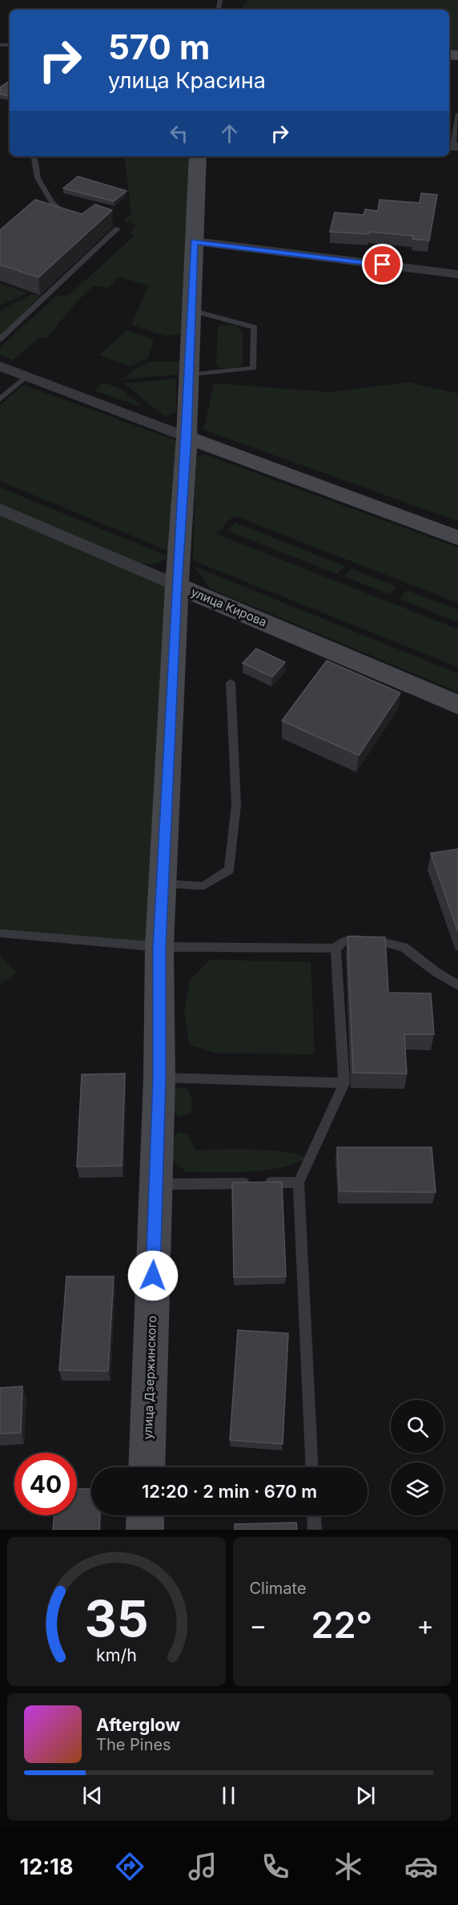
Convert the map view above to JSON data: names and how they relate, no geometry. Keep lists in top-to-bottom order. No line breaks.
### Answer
{"streets":{"street":["улица Кирова","улица Дзержинского"]},"crossings":[["улица Кирова","улица Дзержинского"]],"page":{"turn":["570 m","улица Красина"],"limit":"40","trip":"12:20 · 2 min · 670 m","tile":"Climate","heat":["−","22°","+"],"song":["Afterglow","The Pines"],"tabs":"12:18","gauge":["35","km/h"]}}
